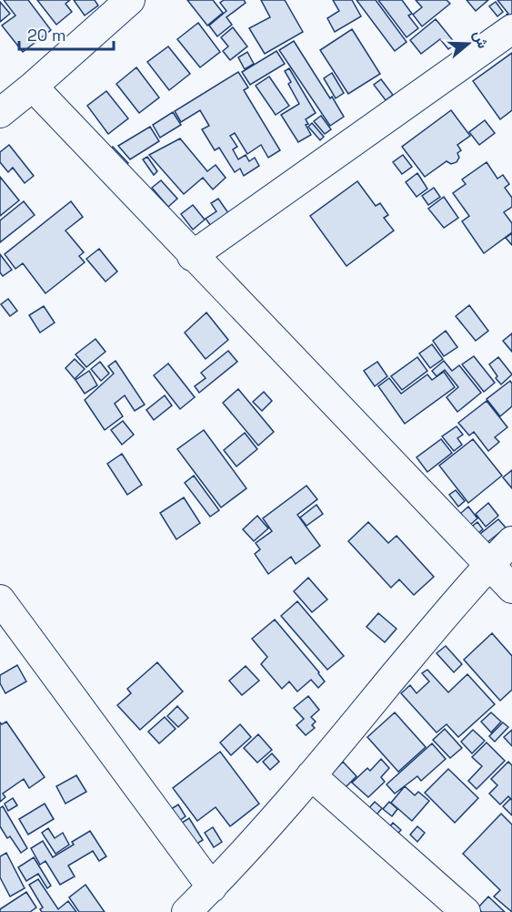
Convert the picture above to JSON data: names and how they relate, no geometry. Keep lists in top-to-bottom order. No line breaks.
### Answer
{"scale_bar":"20 m","north":"right"}
